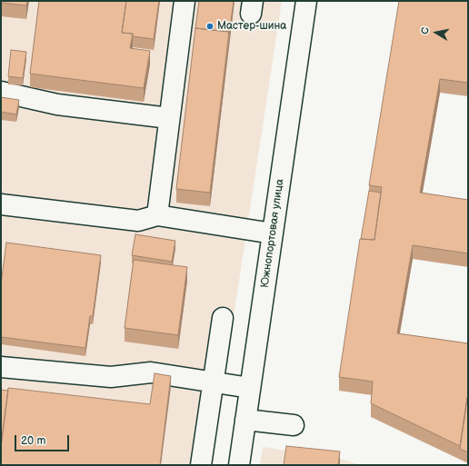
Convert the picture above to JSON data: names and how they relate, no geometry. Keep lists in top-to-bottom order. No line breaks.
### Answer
{"streets":{"street":["Южнопортовая улица"]},"places":["Мастер-шина"],"scale_bar":"20 m","north":"left"}
